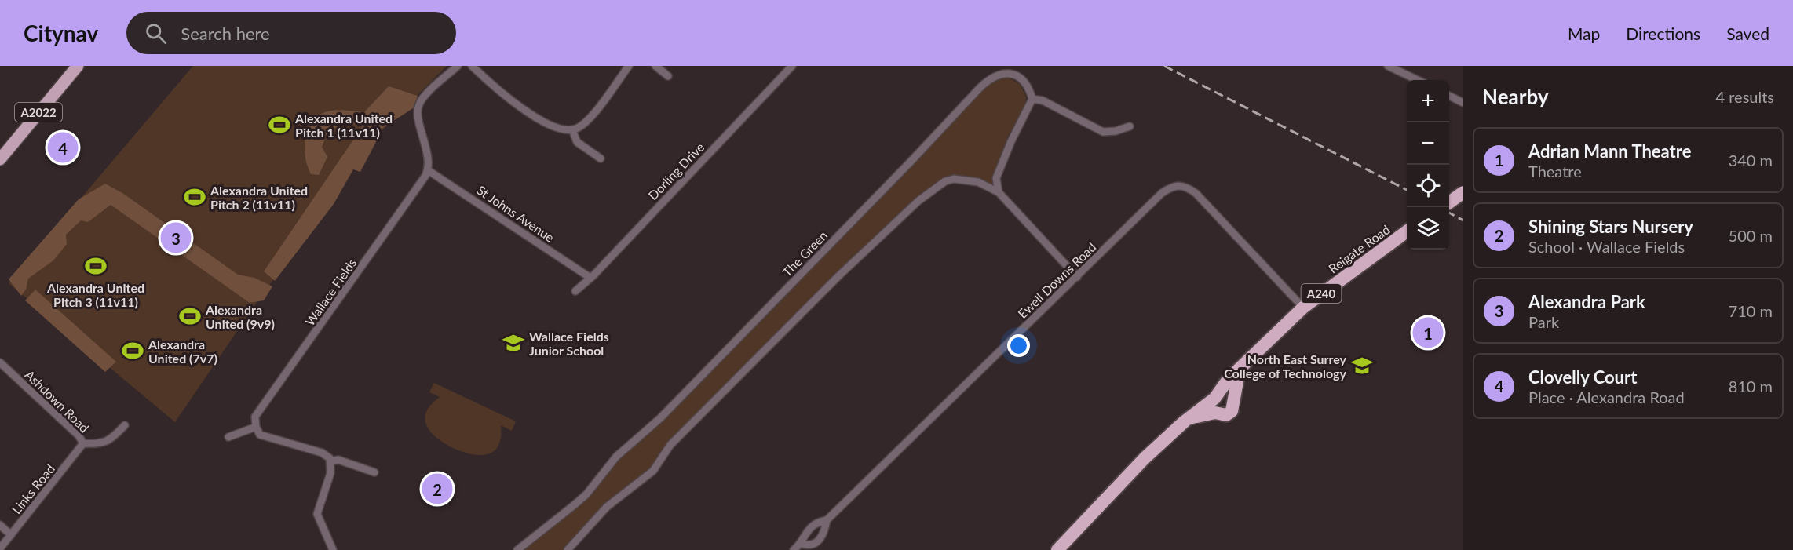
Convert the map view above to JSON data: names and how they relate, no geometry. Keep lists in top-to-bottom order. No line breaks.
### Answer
{"streets":{"highway":["Reigate Road","A240"],"main road":["A2022"],"street":["Dorling Drive","St Johns Avenue","The Green","Ewell Downs Road","Wallace Fields","Ashdown Road","Links Road"]},"crossings":[["Dorling Drive","St Johns Avenue"],["St Johns Avenue","Wallace Fields"],["Reigate Road","Ewell Downs Road"],["Ashdown Road","Links Road"]],"places":{"sports":["Alexandra United Pitch 1 (11v11)","Alexandra United Pitch 2 (11v11)","Alexandra United Pitch 3 (11v11)","Alexandra United (9v9)","Alexandra United (7v7)"],"school or university":["Wallace Fields Junior School","North East Surrey College of Technology"]},"page":{"header":"Citynav","search":"Search here","nav":["Map","Directions","Saved"],"heading":["Nearby","4 results"],"map_buttons":["+","−"],"list":[{"mark":"1","name":"Adrian Mann Theatre","note":"Theatre","value":"340 m"},{"mark":"2","name":"Shining Stars Nursery","note":"School · Wallace Fields","value":"500 m"},{"mark":"3","name":"Alexandra Park","note":"Park","value":"710 m"},{"mark":"4","name":"Clovelly Court","note":"Place · Alexandra Road","value":"810 m"}],"pins":["4","3","1","2"]}}
